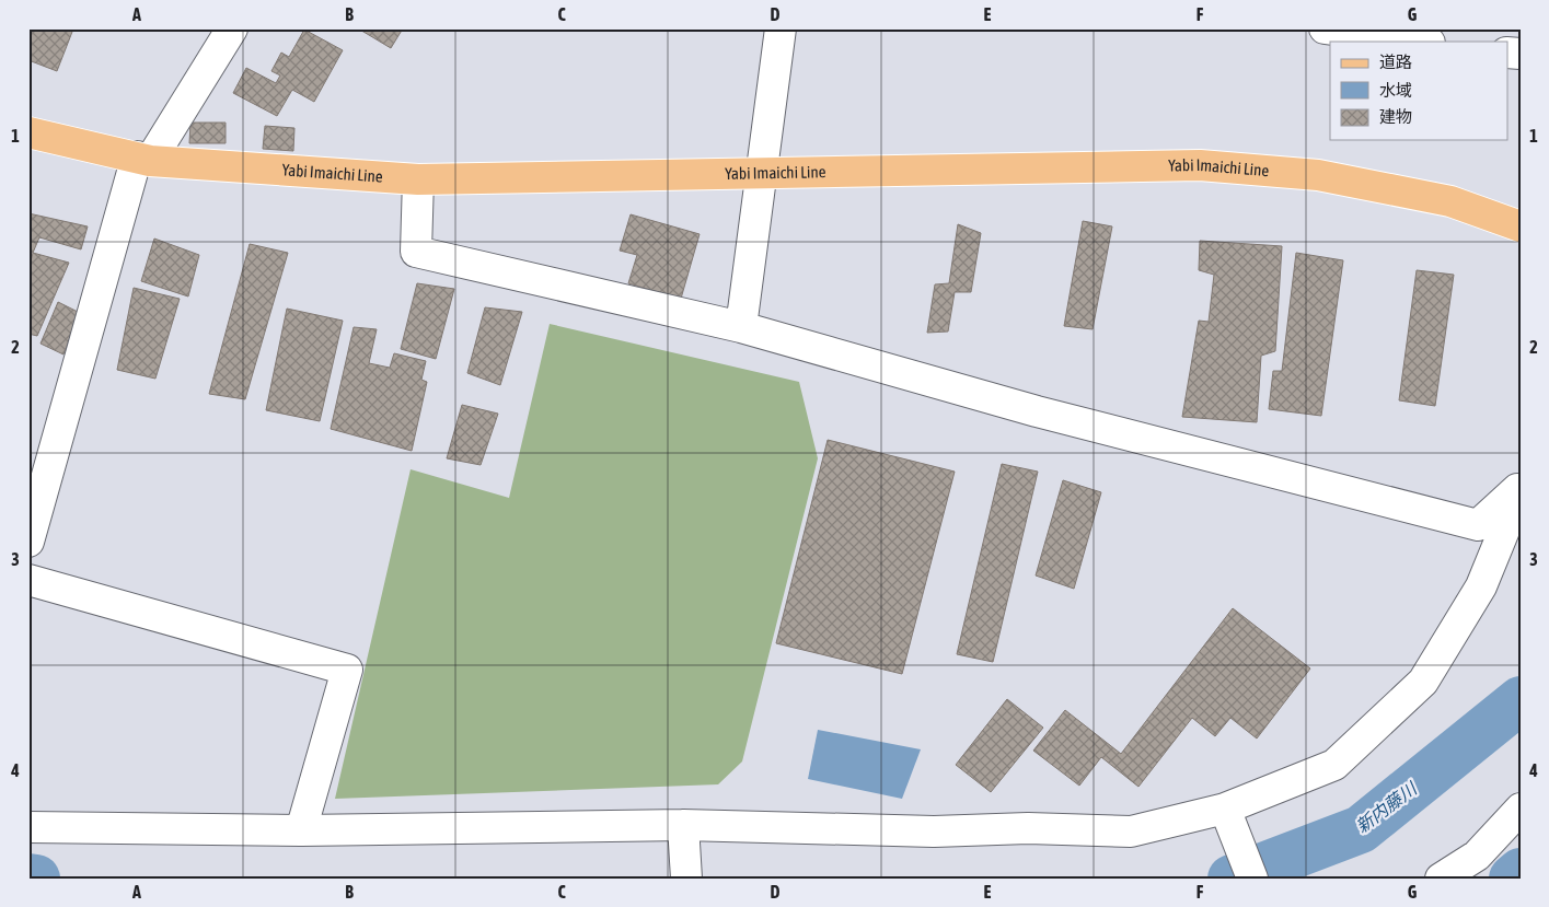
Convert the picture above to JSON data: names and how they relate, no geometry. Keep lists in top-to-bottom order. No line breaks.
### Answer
{"streets":{"main road":["Yabi Imaichi Line"]},"water":["新内藤川"],"legend":["道路","水域","建物"],"grid":{"columns":["A","B","C","D","E","F","G"],"rows":["1","2","3","4"]}}
